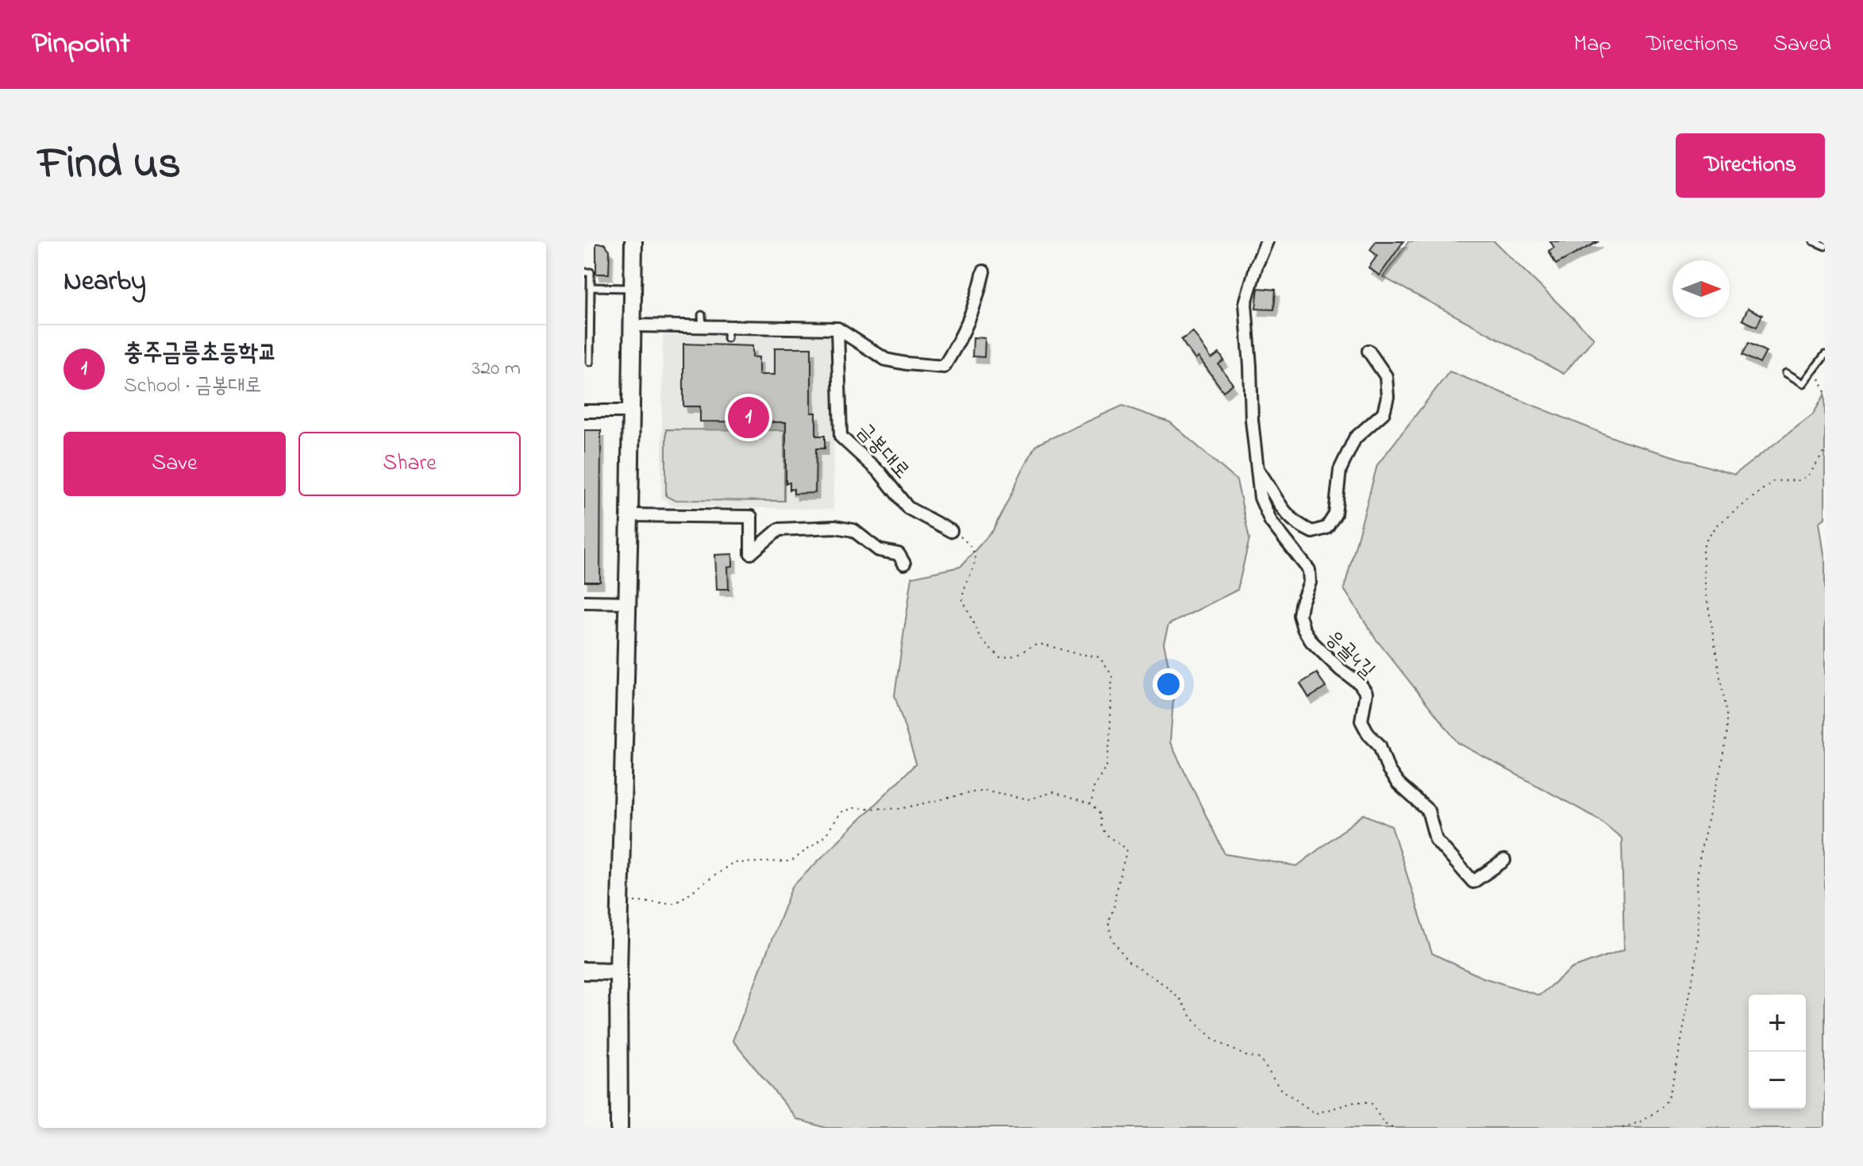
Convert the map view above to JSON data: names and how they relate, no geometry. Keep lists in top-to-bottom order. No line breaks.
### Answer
{"streets":{"street":["금봉대로","응골4길"]},"north":"right","page":{"header":"Pinpoint","nav":["Map","Directions","Saved"],"title":"Find us","buttons":["Directions",["Save","Share"]],"heading":"Nearby","list":[{"mark":"1","name":"충주금릉초등학교","note":"School · 금봉대로","value":"320 m"}],"pins":"1","map_buttons":["+","−"]}}
